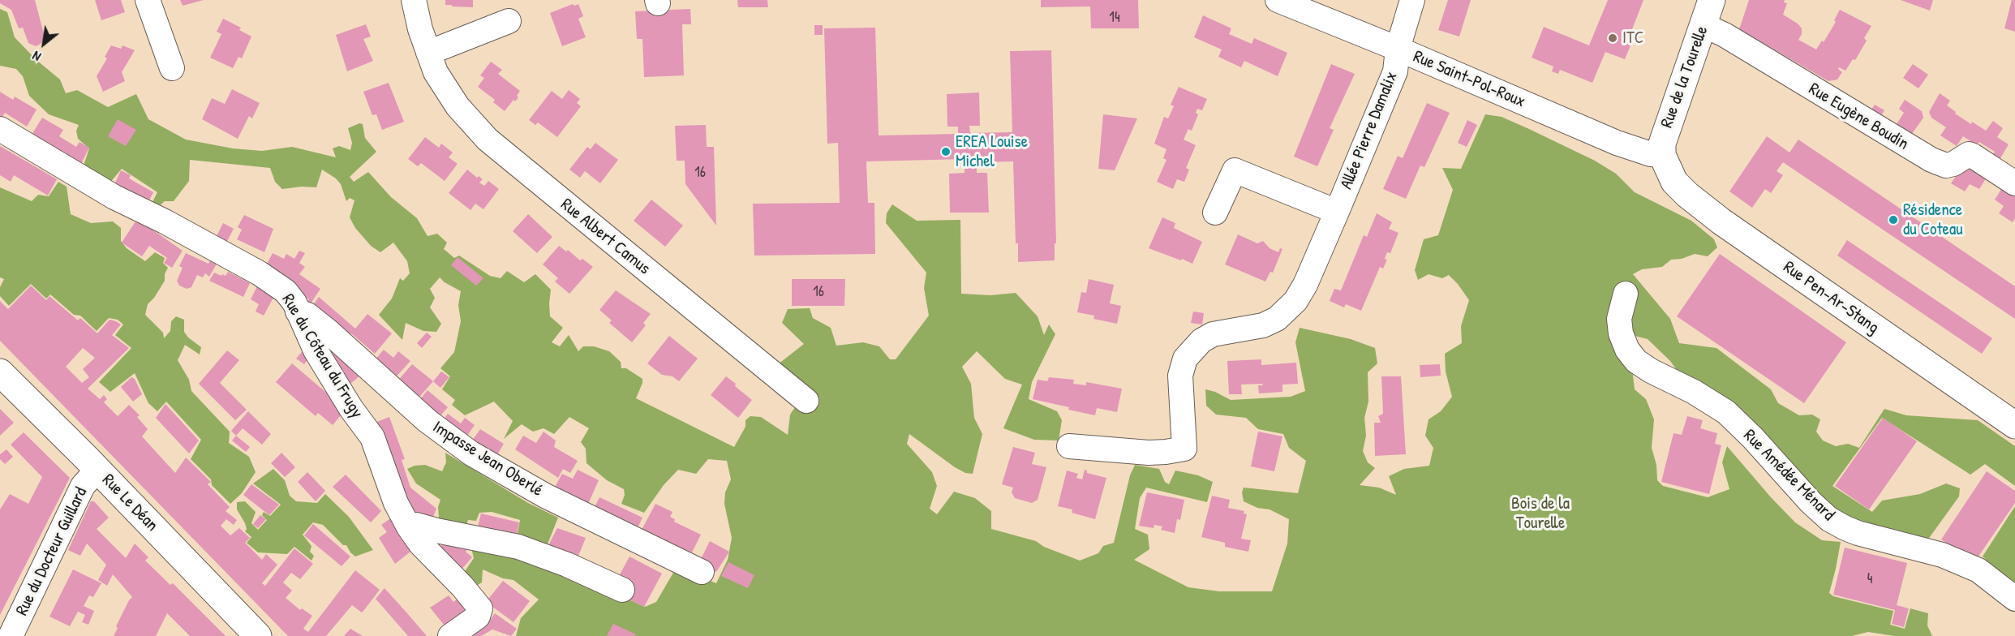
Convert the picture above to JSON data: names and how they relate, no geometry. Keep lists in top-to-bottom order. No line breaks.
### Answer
{"streets":{"street":["Rue de la Tourelle","Rue Saint-Pol-Roux","Rue Eugène Boudin","Allée Pierre Damalix","Rue Albert Camus","Rue Pen-Ar-Stang","Rue du Côteau du Frugy","Impasse Jean Oberlé","Rue Amédée Ménard","Rue Le Déan","Rue du Docteur Guillard"]},"crossings":[["Rue de la Tourelle","Rue Saint-Pol-Roux"],["Rue de la Tourelle","Rue Eugène Boudin"],["Rue de la Tourelle","Rue Pen-Ar-Stang"],["Rue Saint-Pol-Roux","Allée Pierre Damalix"],["Rue Saint-Pol-Roux","Rue Pen-Ar-Stang"],["Rue du Côteau du Frugy","Impasse Jean Oberlé"],["Rue Le Déan","Rue du Docteur Guillard"]],"parks":["Bois de la Tourelle"],"places":["ITC","EREA Louise Michel","Résidence du Coteau"],"house_numbers":["14","16","16","4"],"north":"bottom left"}
